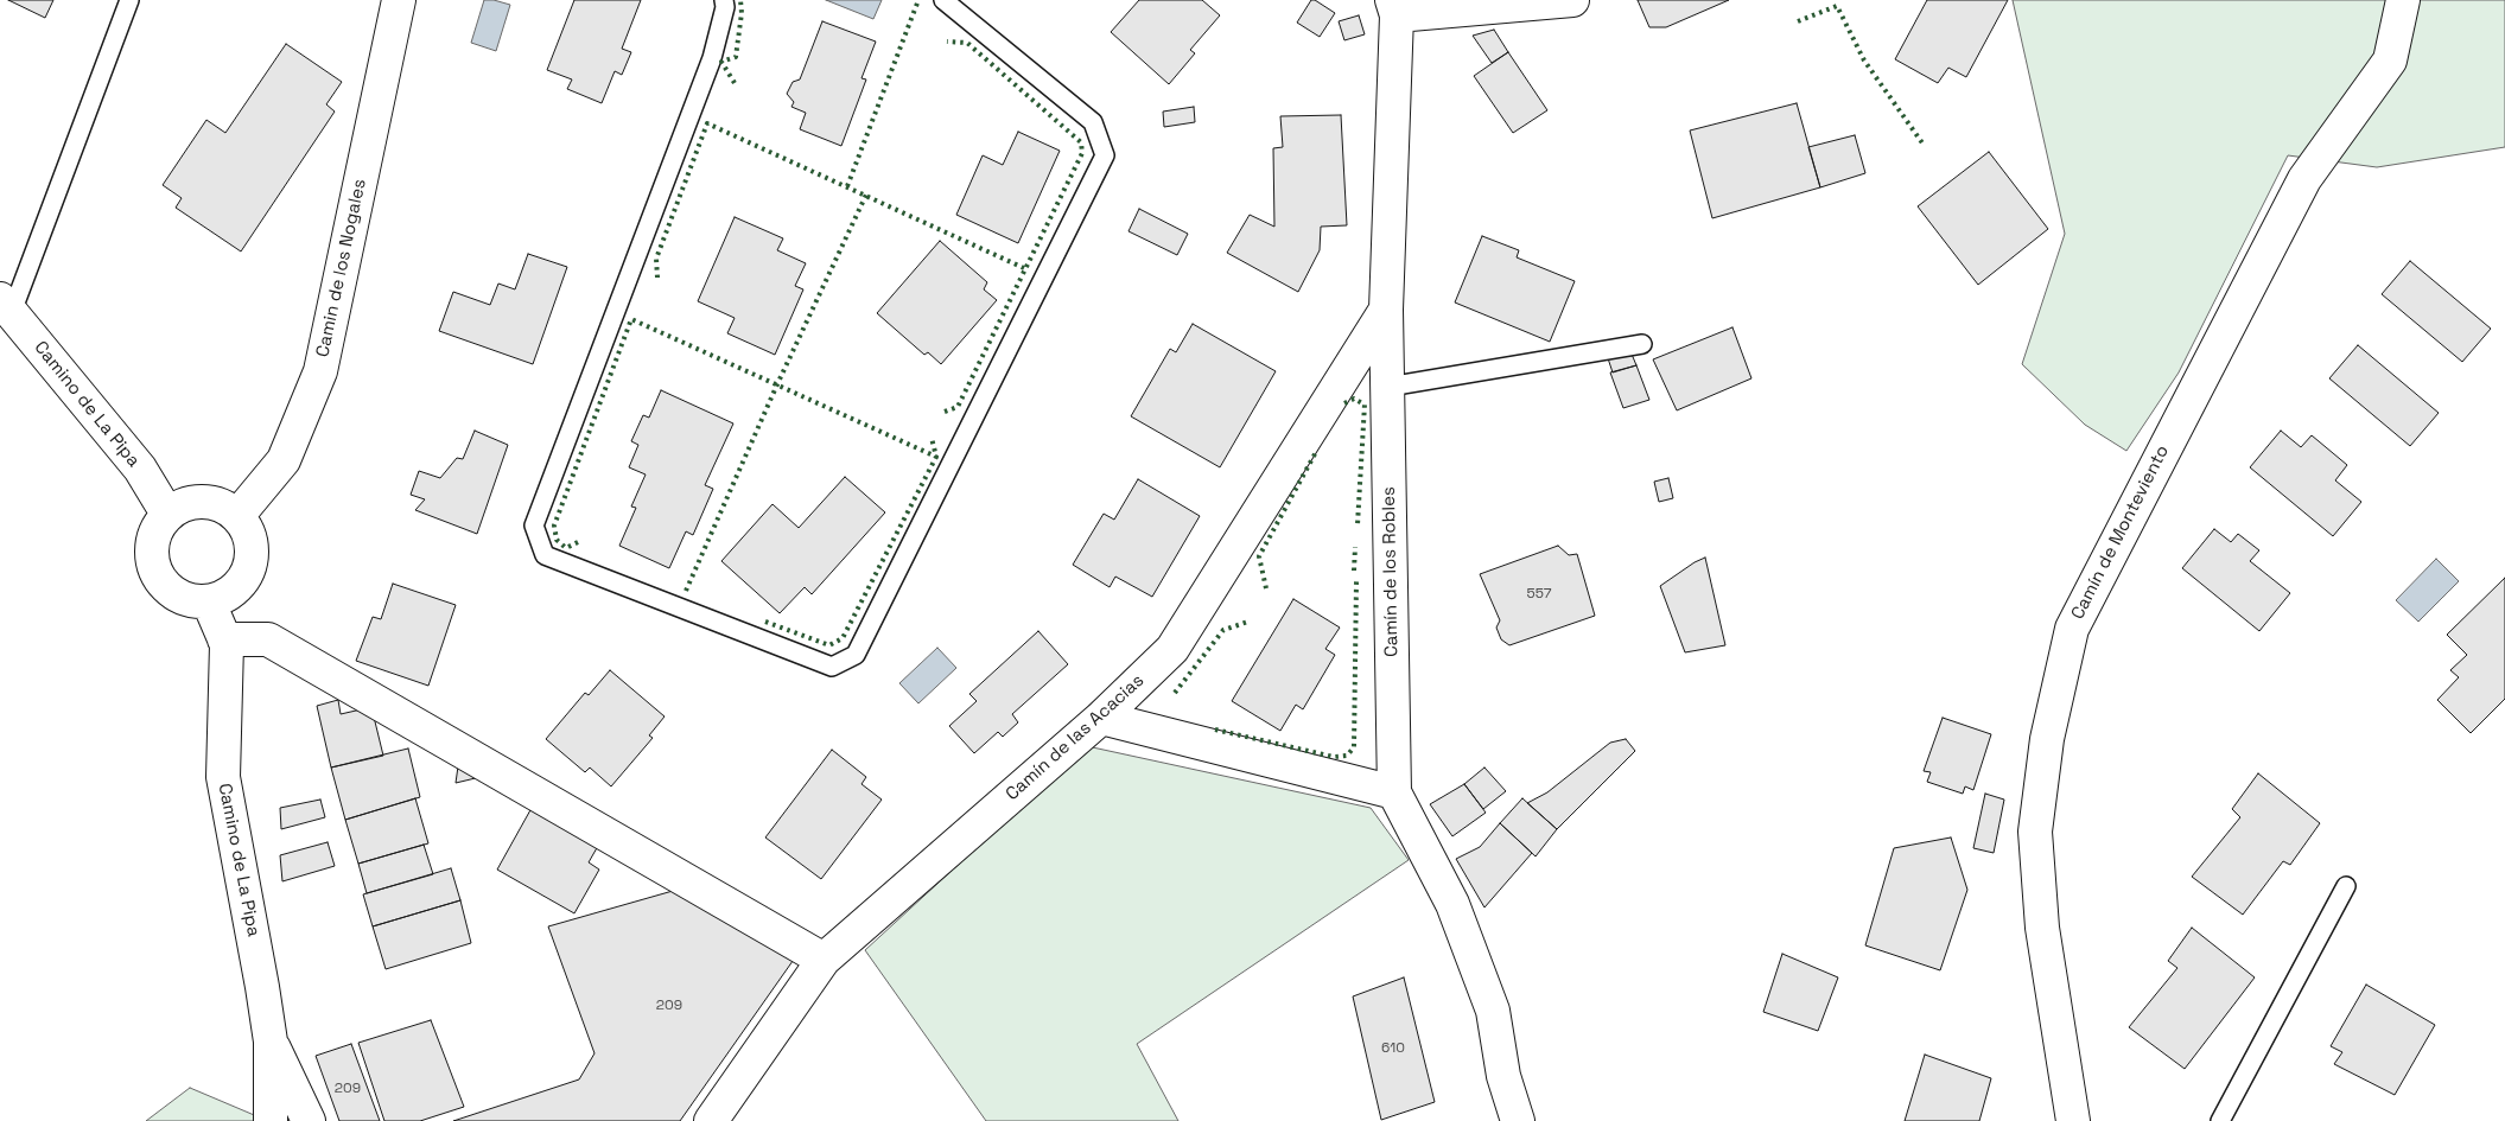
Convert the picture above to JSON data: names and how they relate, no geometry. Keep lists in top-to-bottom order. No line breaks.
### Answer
{"streets":{"street":["Camin de los Nogales","Camino de La Pipa","Camín de Monteviento","Camín de los Robles","Camín de las Acacias"]},"crossings":[["Camin de los Nogales","Camino de La Pipa"],["Camín de los Robles","Camín de las Acacias"]],"house_numbers":["557","209","610","209"]}
